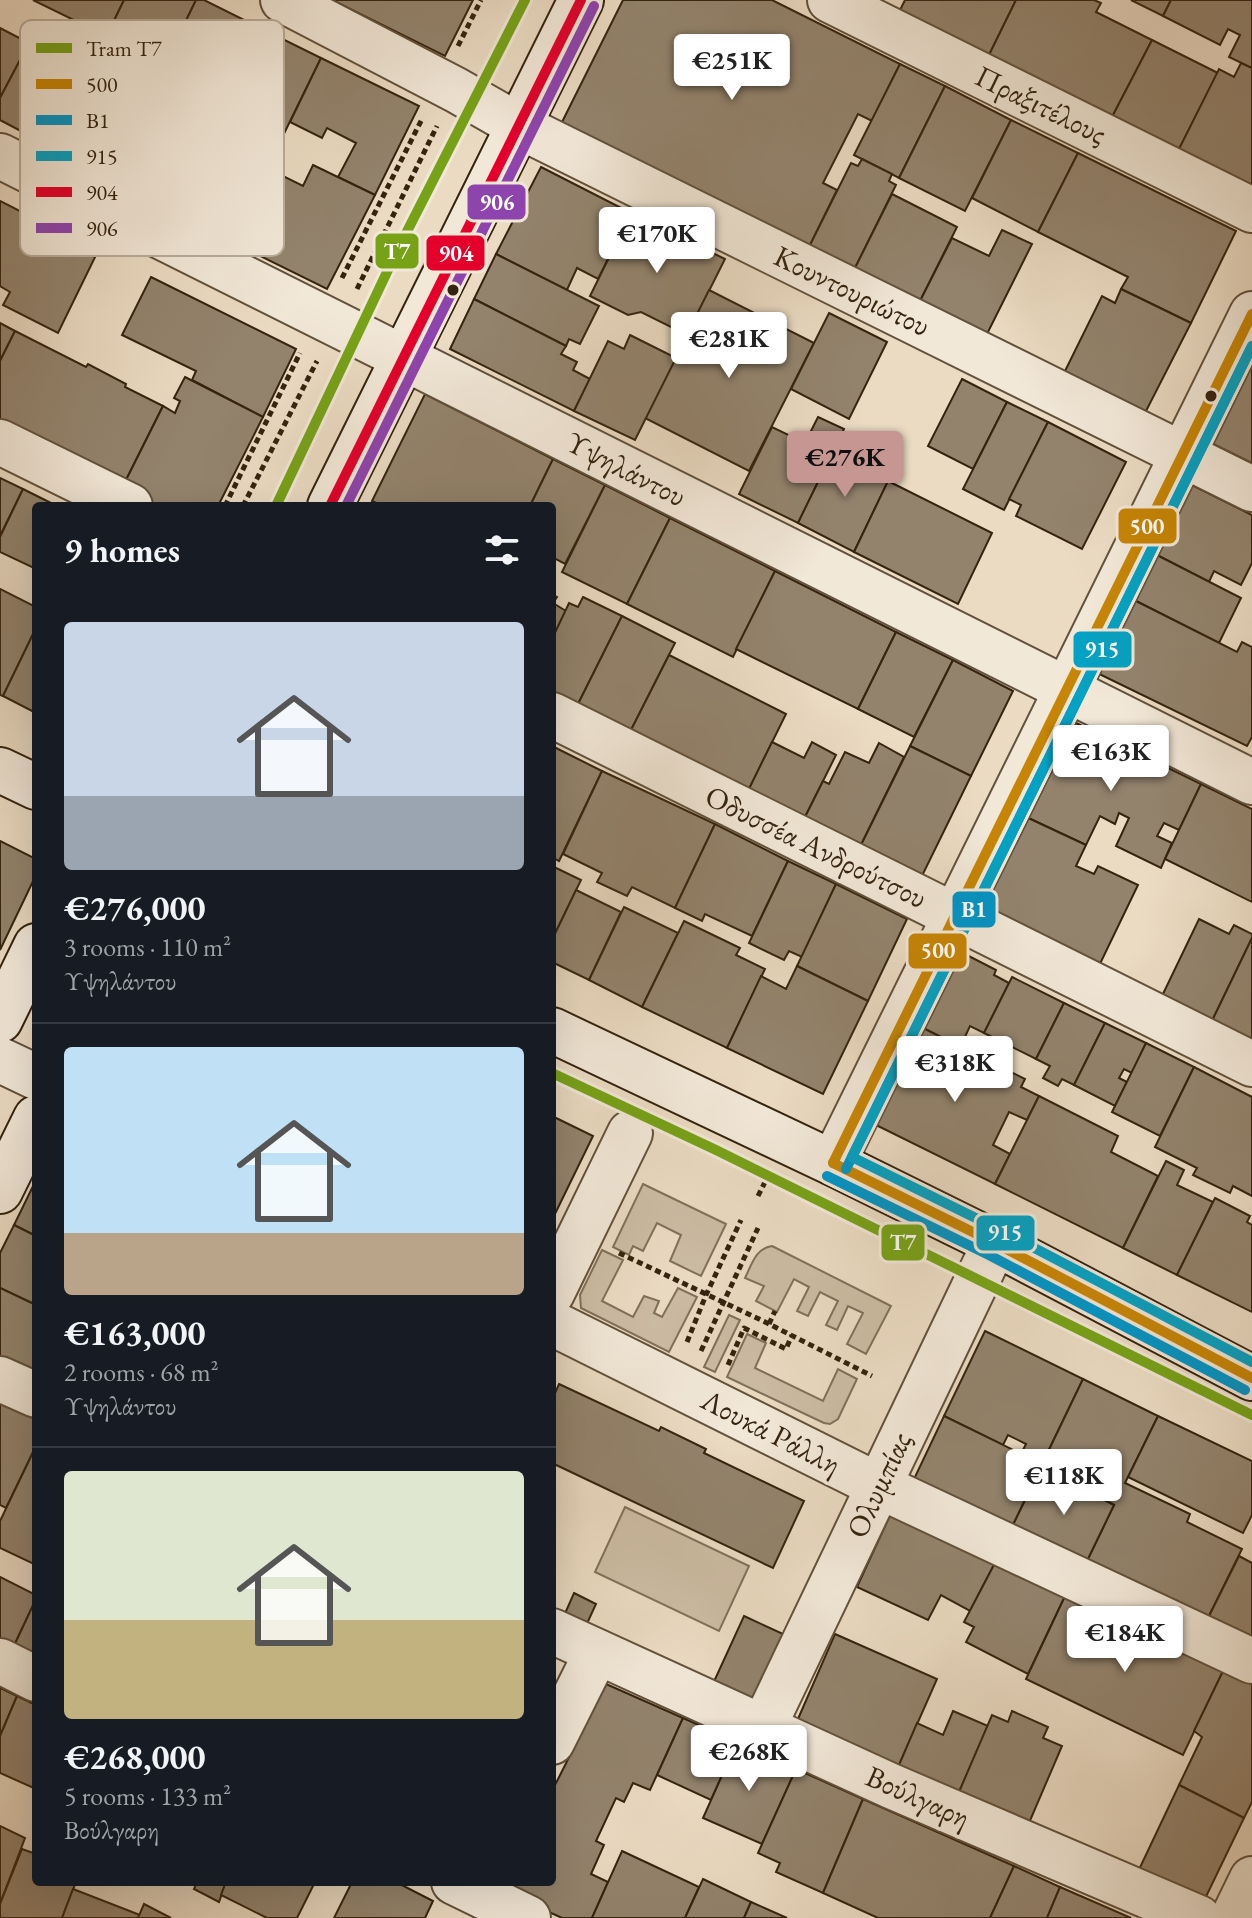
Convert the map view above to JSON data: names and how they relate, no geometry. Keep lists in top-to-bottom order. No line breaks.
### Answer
{"streets":{"street":["Πραξιτέλους","Κουντουριώτου","Υψηλάντου","Οδυσσέα Ανδρούτσου","Λουκά Ράλλη","Ολυμπίας","Βούλγαρη"]},"crossings":[["Λουκά Ράλλη","Ολυμπίας"],["Ολυμπίας","Βούλγαρη"]],"lines":["tram line Τ7","transit line 904","transit line 906","transit line 500","transit line Β1","transit line 915"],"legend":["Tram Τ7","500","Β1","915","904","906"],"page":{"price":["€251K","€170K","€281K","€276K","€163K","€318K","€118K","€184K","€268K"],"heading":"9 homes","list":[{"name":"€276,000","note":"3 rooms · 110 m² · Υψηλάντου"},{"name":"€163,000","note":"2 rooms · 68 m² · Υψηλάντου"},{"name":"€268,000","note":"5 rooms · 133 m² · Βούλγαρη"}]}}
